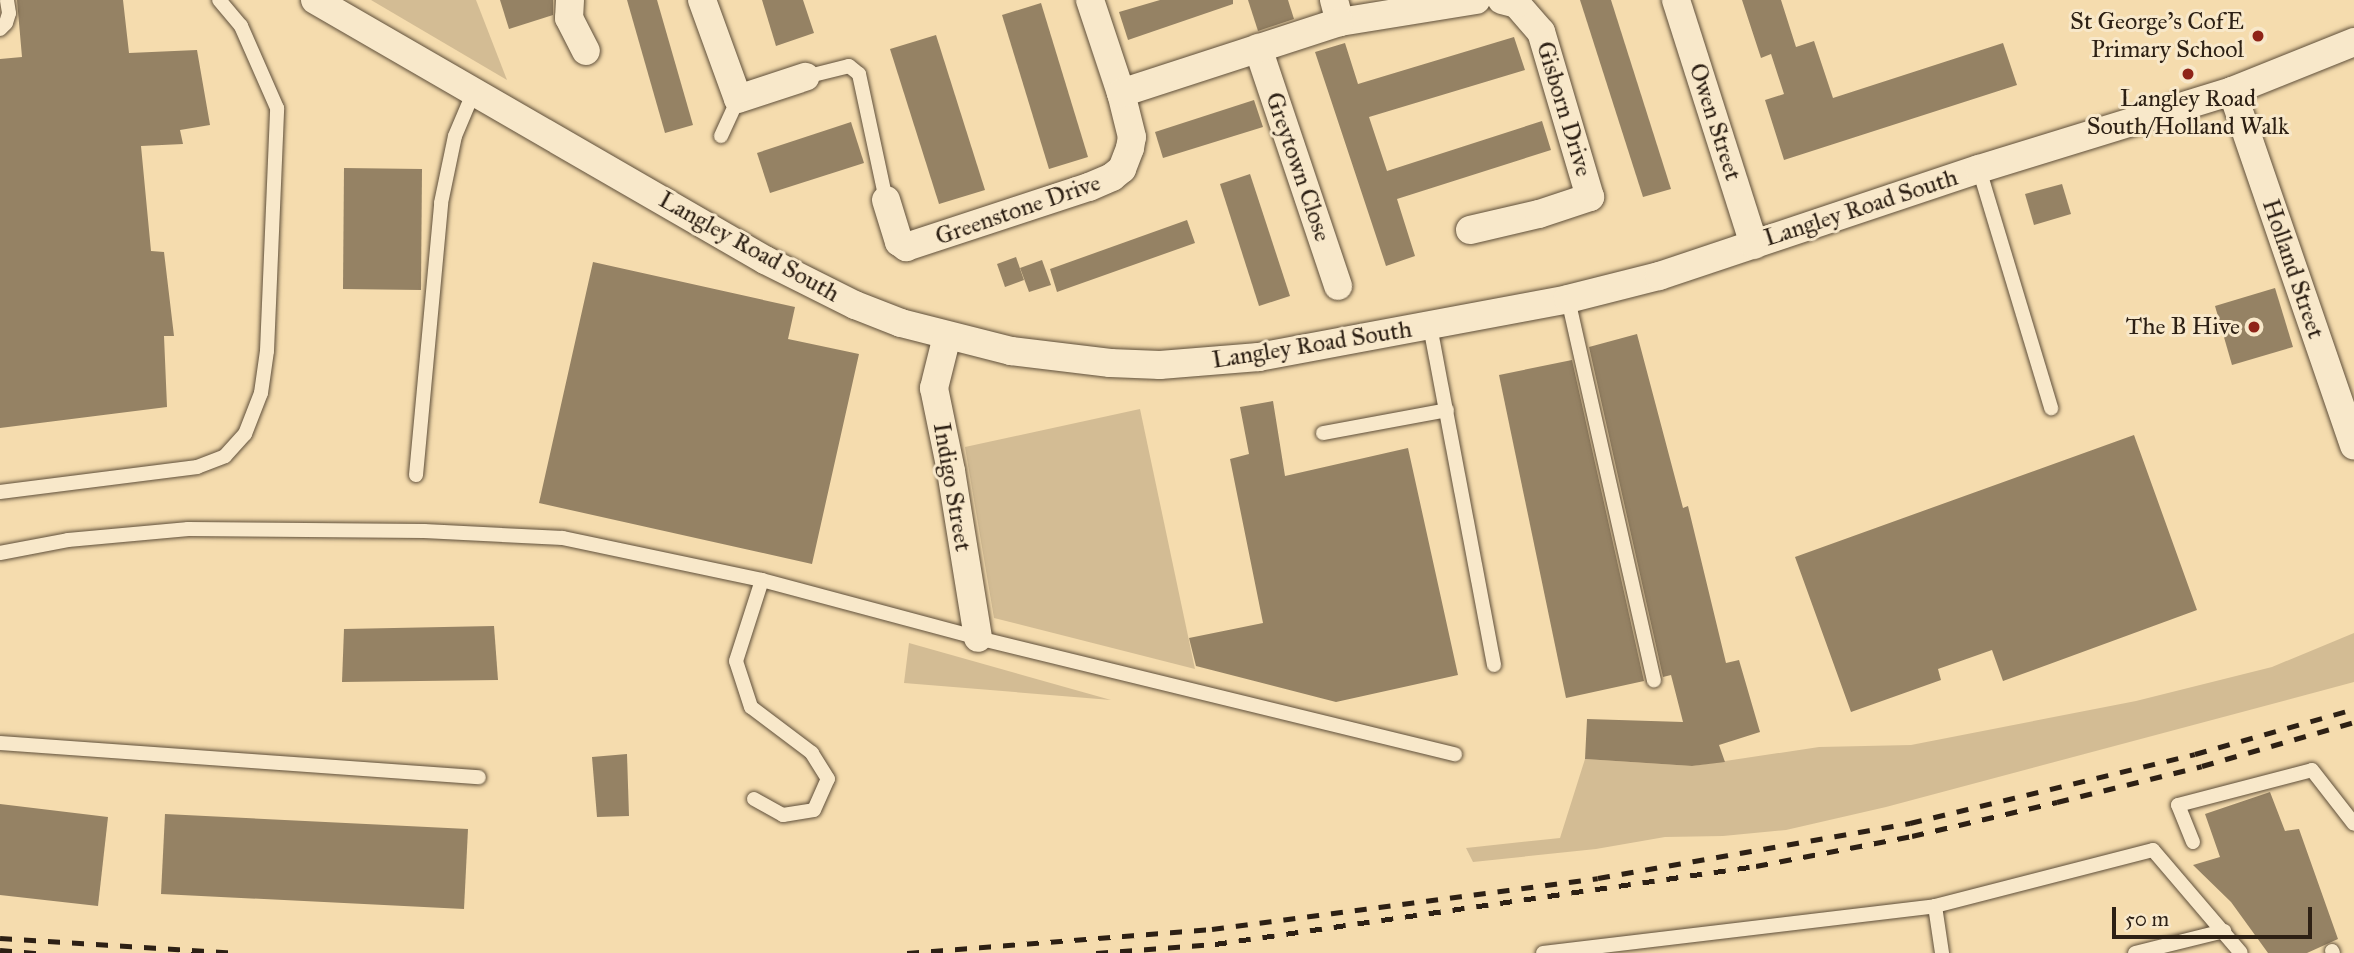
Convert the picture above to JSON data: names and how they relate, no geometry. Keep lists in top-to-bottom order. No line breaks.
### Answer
{"streets":{"street":["Gisborn Drive","Owen Street","Greytown Close","Langley Road South","Greenstone Drive","Holland Street","Indigo Street"]},"crossings":[["Owen Street","Langley Road South"],["Langley Road South","Holland Street"],["Langley Road South","Indigo Street"]],"places":["St George's CofE Primary School","Langley Road South/Holland Walk","The B Hive"],"scale_bar":"50 m"}
